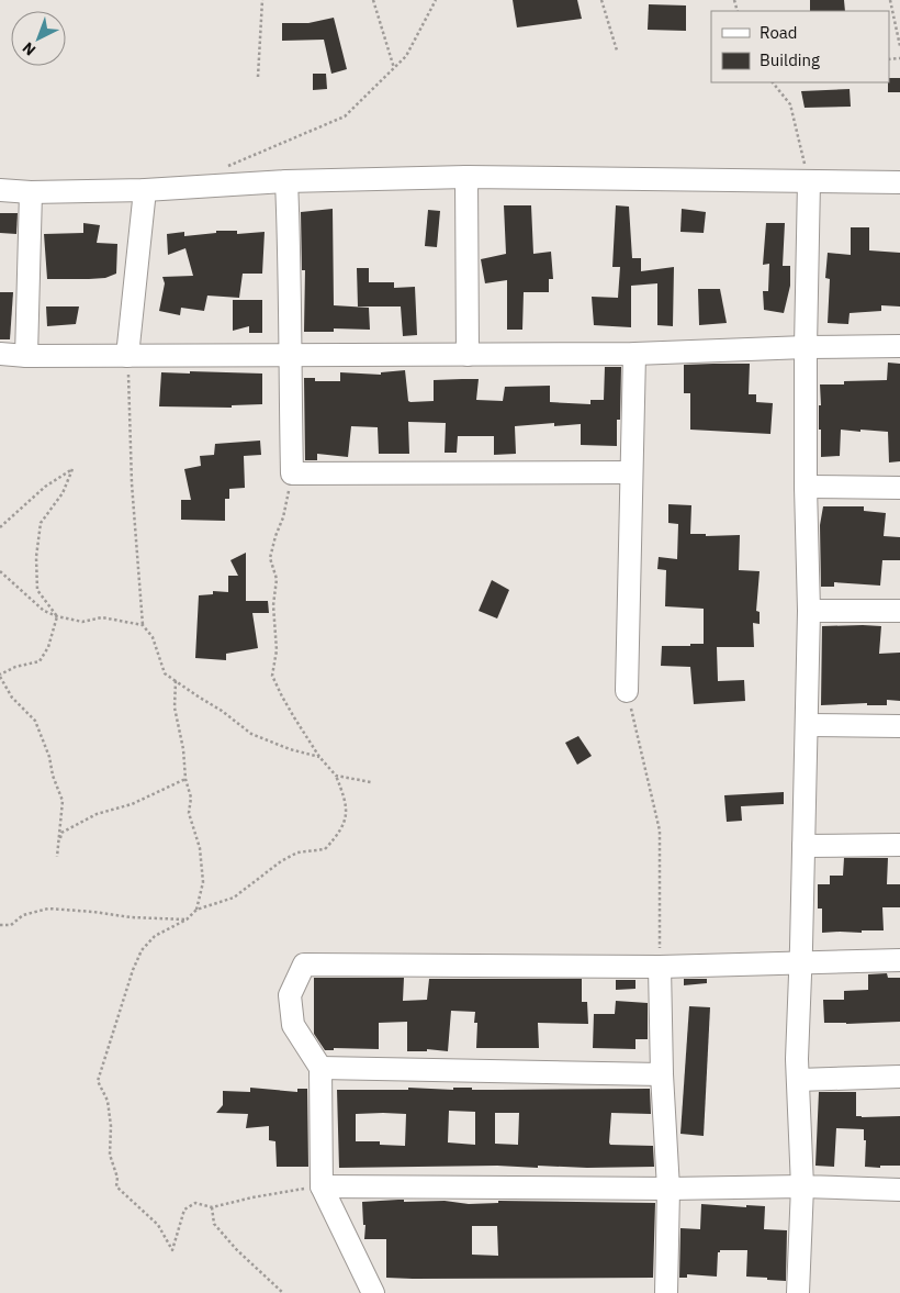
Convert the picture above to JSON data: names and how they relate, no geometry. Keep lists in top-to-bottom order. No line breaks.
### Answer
{"legend":["Road","Building"],"north":"bottom left"}
